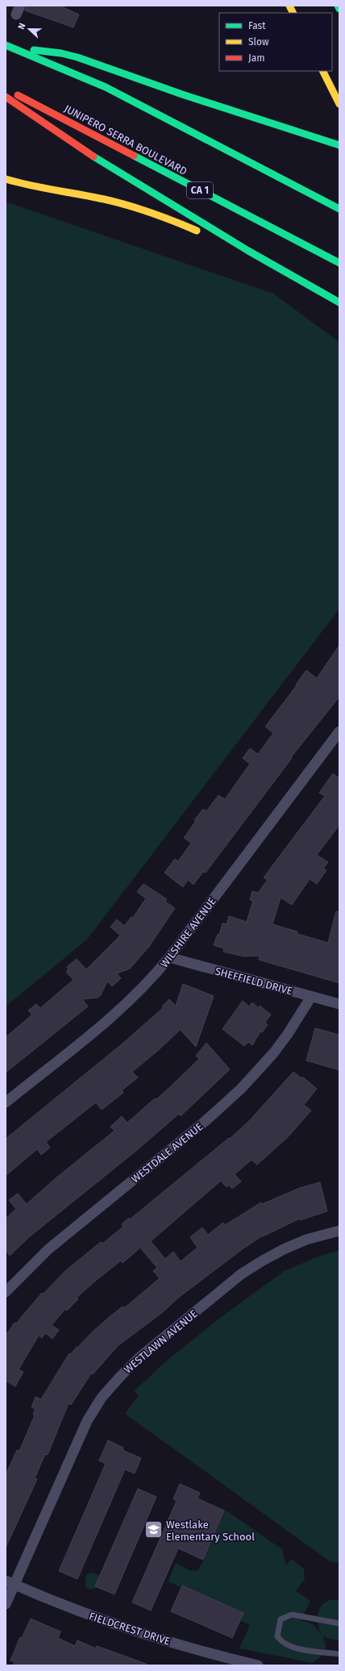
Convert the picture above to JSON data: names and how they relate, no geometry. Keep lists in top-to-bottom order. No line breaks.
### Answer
{"streets":{"highway":["JUNIPERO SERRA BOULEVARD","CA 1"],"street":["WILSHIRE AVENUE","SHEFFIELD DRIVE","WESTDALE AVENUE","WESTLAWN AVENUE","FIELDCREST DRIVE"]},"crossings":[["WILSHIRE AVENUE","SHEFFIELD DRIVE"],["SHEFFIELD DRIVE","WESTDALE AVENUE"],["WESTLAWN AVENUE","FIELDCREST DRIVE"]],"places":{"school or university":["Westlake Elementary School"]},"legend":["Fast","Slow","Jam"],"north":"left"}
